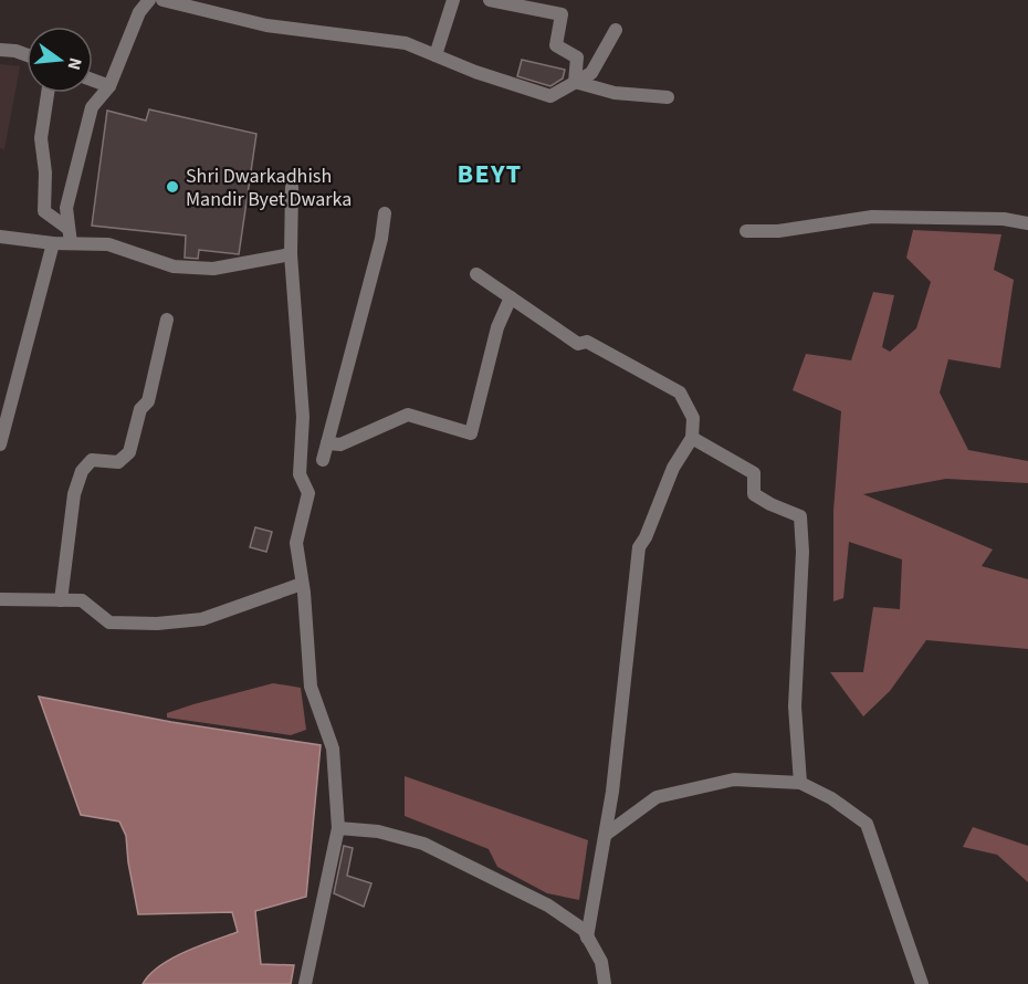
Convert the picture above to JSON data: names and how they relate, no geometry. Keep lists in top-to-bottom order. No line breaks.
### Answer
{"districts":["BEYT"],"places":["Shri Dwarkadhish Mandir Byet Dwarka"],"north":"right"}
